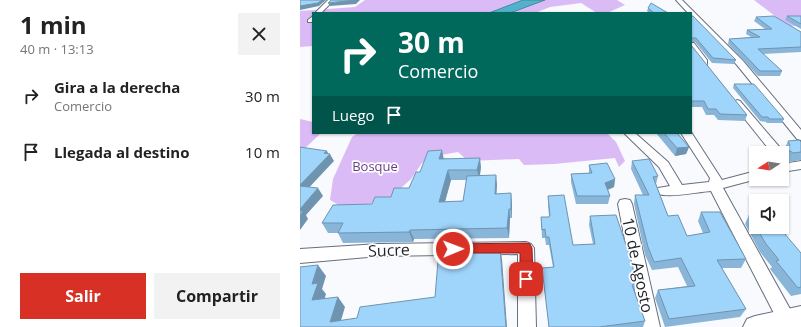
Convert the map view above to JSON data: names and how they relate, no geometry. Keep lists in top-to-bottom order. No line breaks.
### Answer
{"streets":{"street":["Sucre","10 de Agosto"]},"parks":["Bosque"],"north":"left","page":{"heading":["1 min","40 m · 13:13"],"turn":["30 m","Comercio"],"list":[{"name":"Gira a la derecha","note":"Comercio","value":"30 m"},{"name":"Llegada al destino","value":"10 m"}],"then":"Luego","buttons":["Salir","Compartir"]}}
